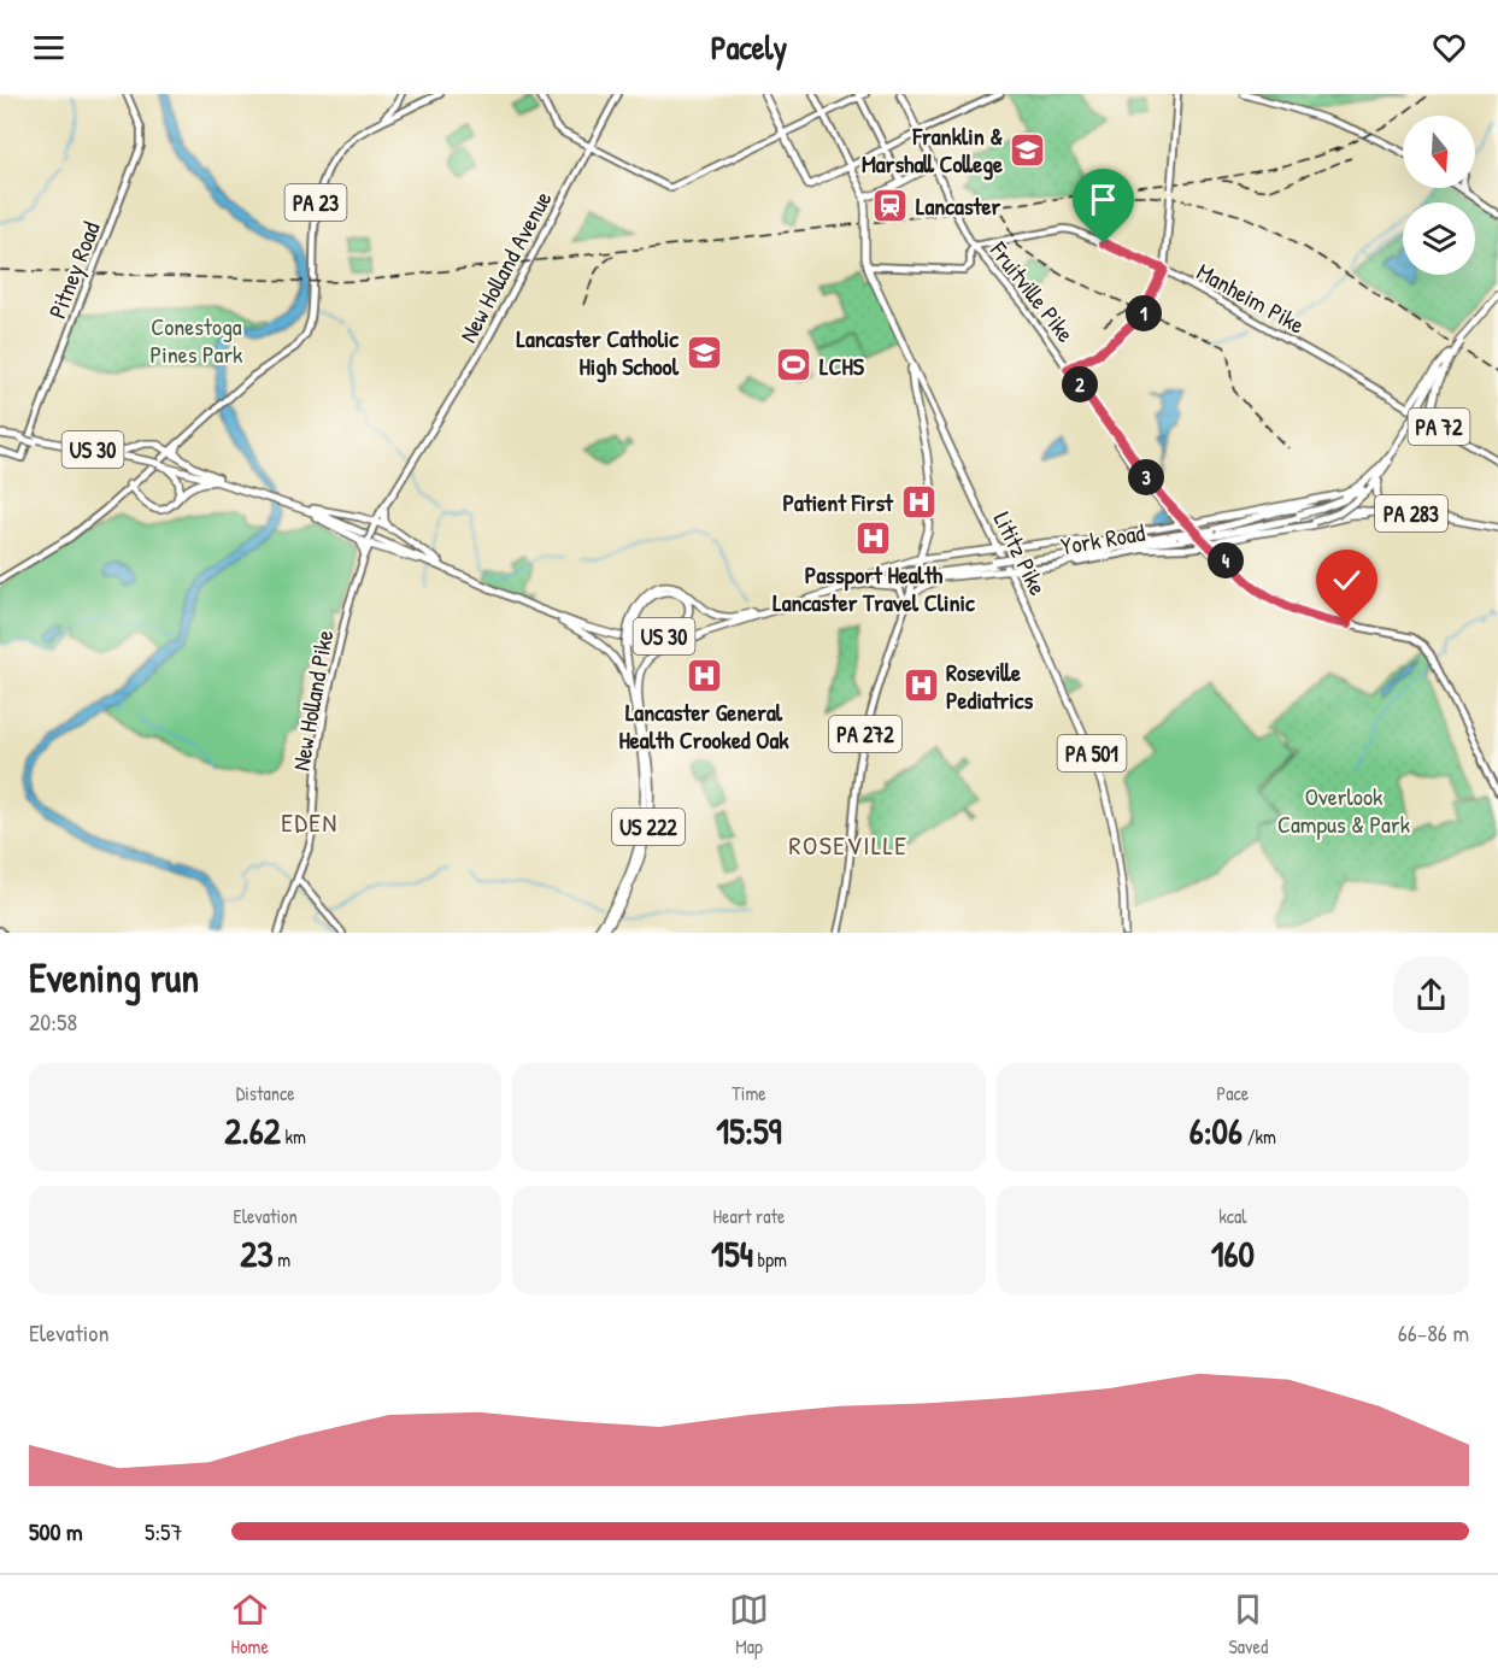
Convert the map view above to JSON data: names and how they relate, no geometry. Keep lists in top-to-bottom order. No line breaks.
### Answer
{"streets":{"highway":["US 30","PA 283","York Road","Lititz Pike","PA 272","PA 501","US 222"],"main road":["PA 23","New Holland Avenue","Pitney Road","Fruitville Pike","Manheim Pike","PA 72","New Holland Pike"]},"crossings":[["New Holland Avenue","New Holland Pike"],["Fruitville Pike","Manheim Pike"],["Fruitville Pike","York Road"],["US 30","PA 283"],["US 30","York Road"],["US 30","US 222"],["York Road","Lititz Pike"]],"districts":["EDEN","ROSEVILLE"],"parks":["Conestoga Pines Park","Overlook Campus & Park"],"places":{"school or university":["Franklin & Marshall College","Lancaster Catholic High School"],"station":["Lancaster"],"sports":["LCHS"],"hospital":["Patient First","Passport Health Lancaster Travel Clinic","Lancaster General Health Crooked Oak","Roseville Pediatrics"]},"north":"bottom","page":{"header":"Pacely","pins":["1","2","3","4"],"heading":["Evening run","20:58"],"stats":[["Distance","2.62 km"],["Time","15:59"],["Pace","6:06 /km"],["Elevation","23 m"],["Heart rate","154 bpm"],["kcal","160"]],"chart":["Elevation","66–86 m"],"list":[{"name":"500 m","note":"5:57"}],"tabs":["Home","Map","Saved"]}}
